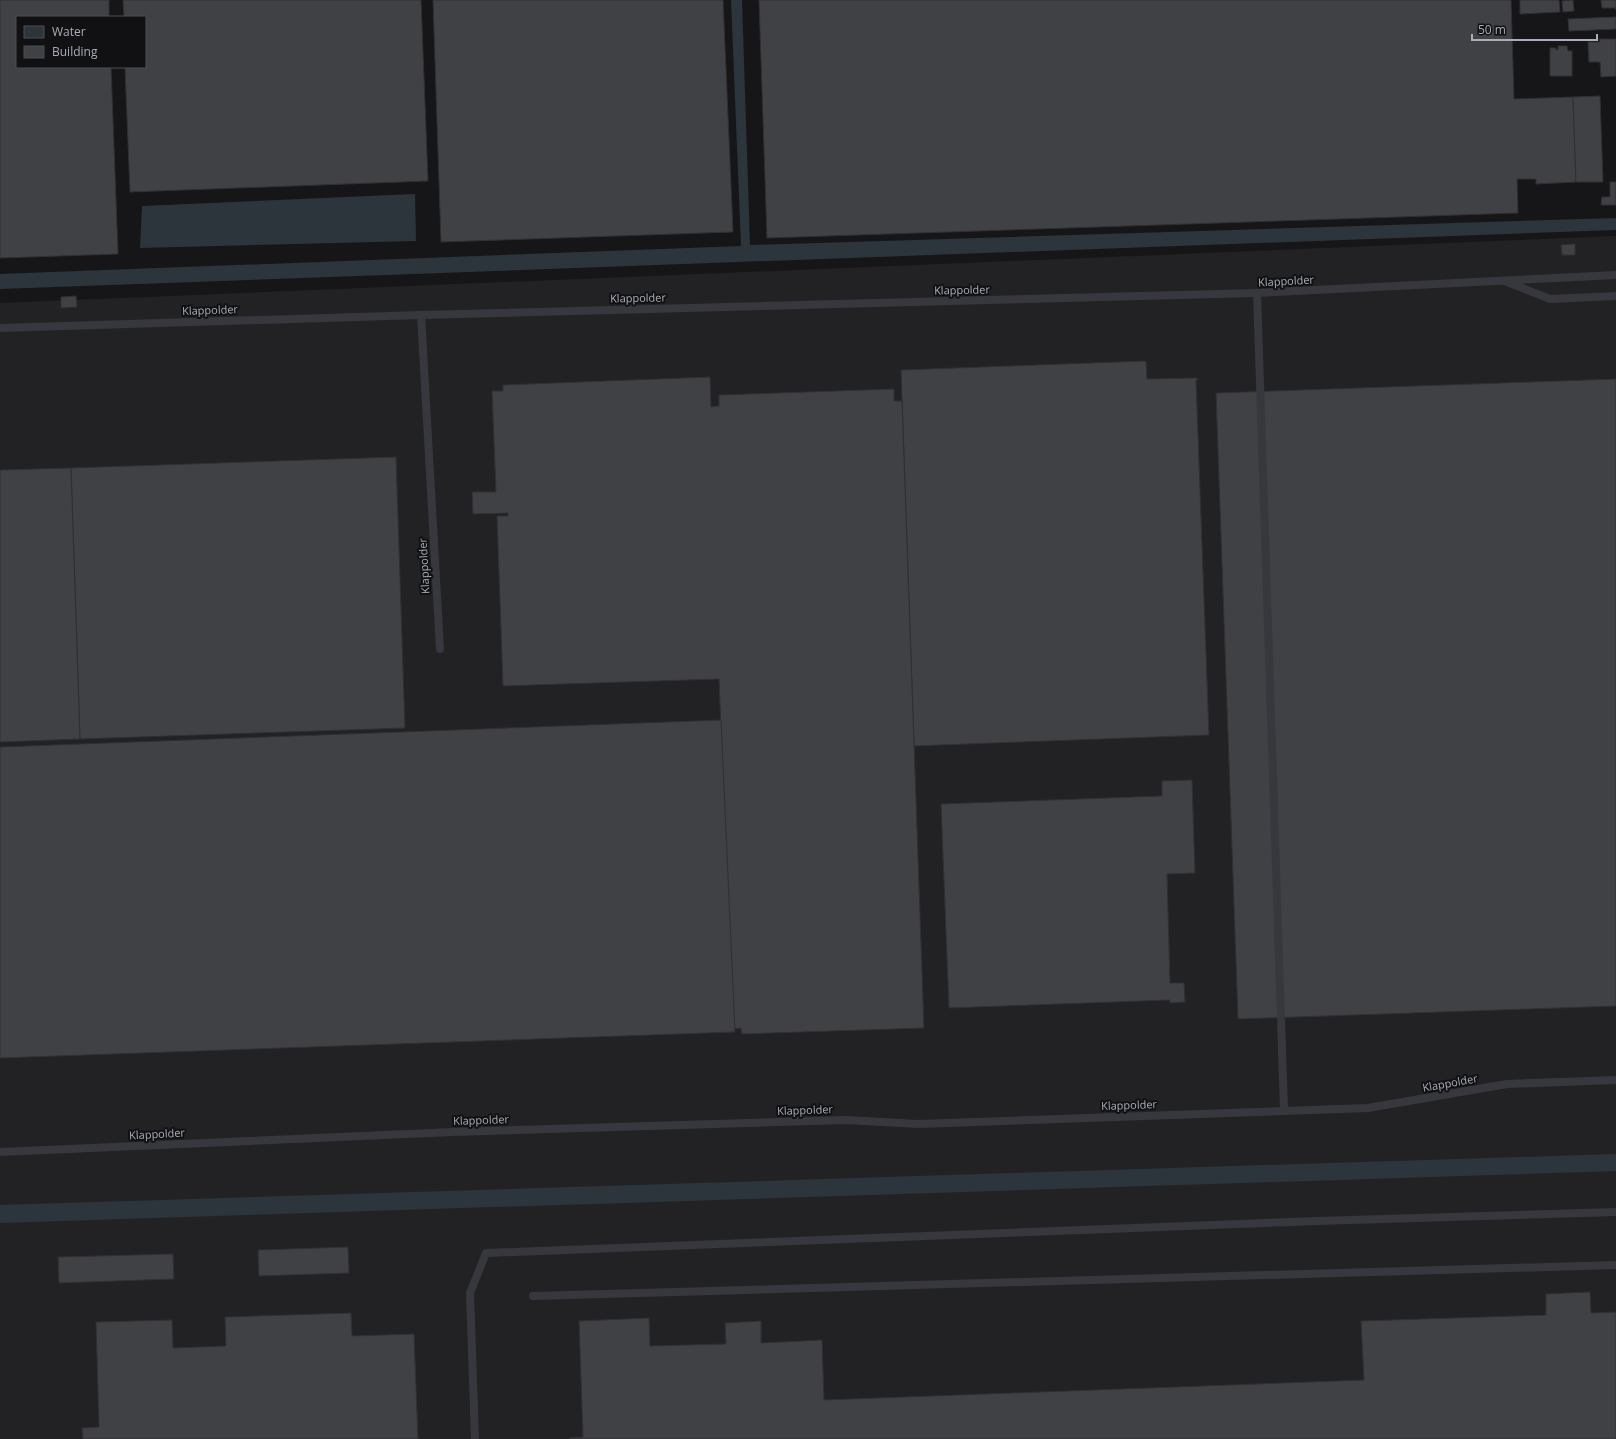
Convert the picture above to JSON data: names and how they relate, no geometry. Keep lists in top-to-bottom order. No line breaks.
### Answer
{"streets":{"lane":["Klappolder"]},"legend":["Water","Building"],"scale_bar":"50 m"}
